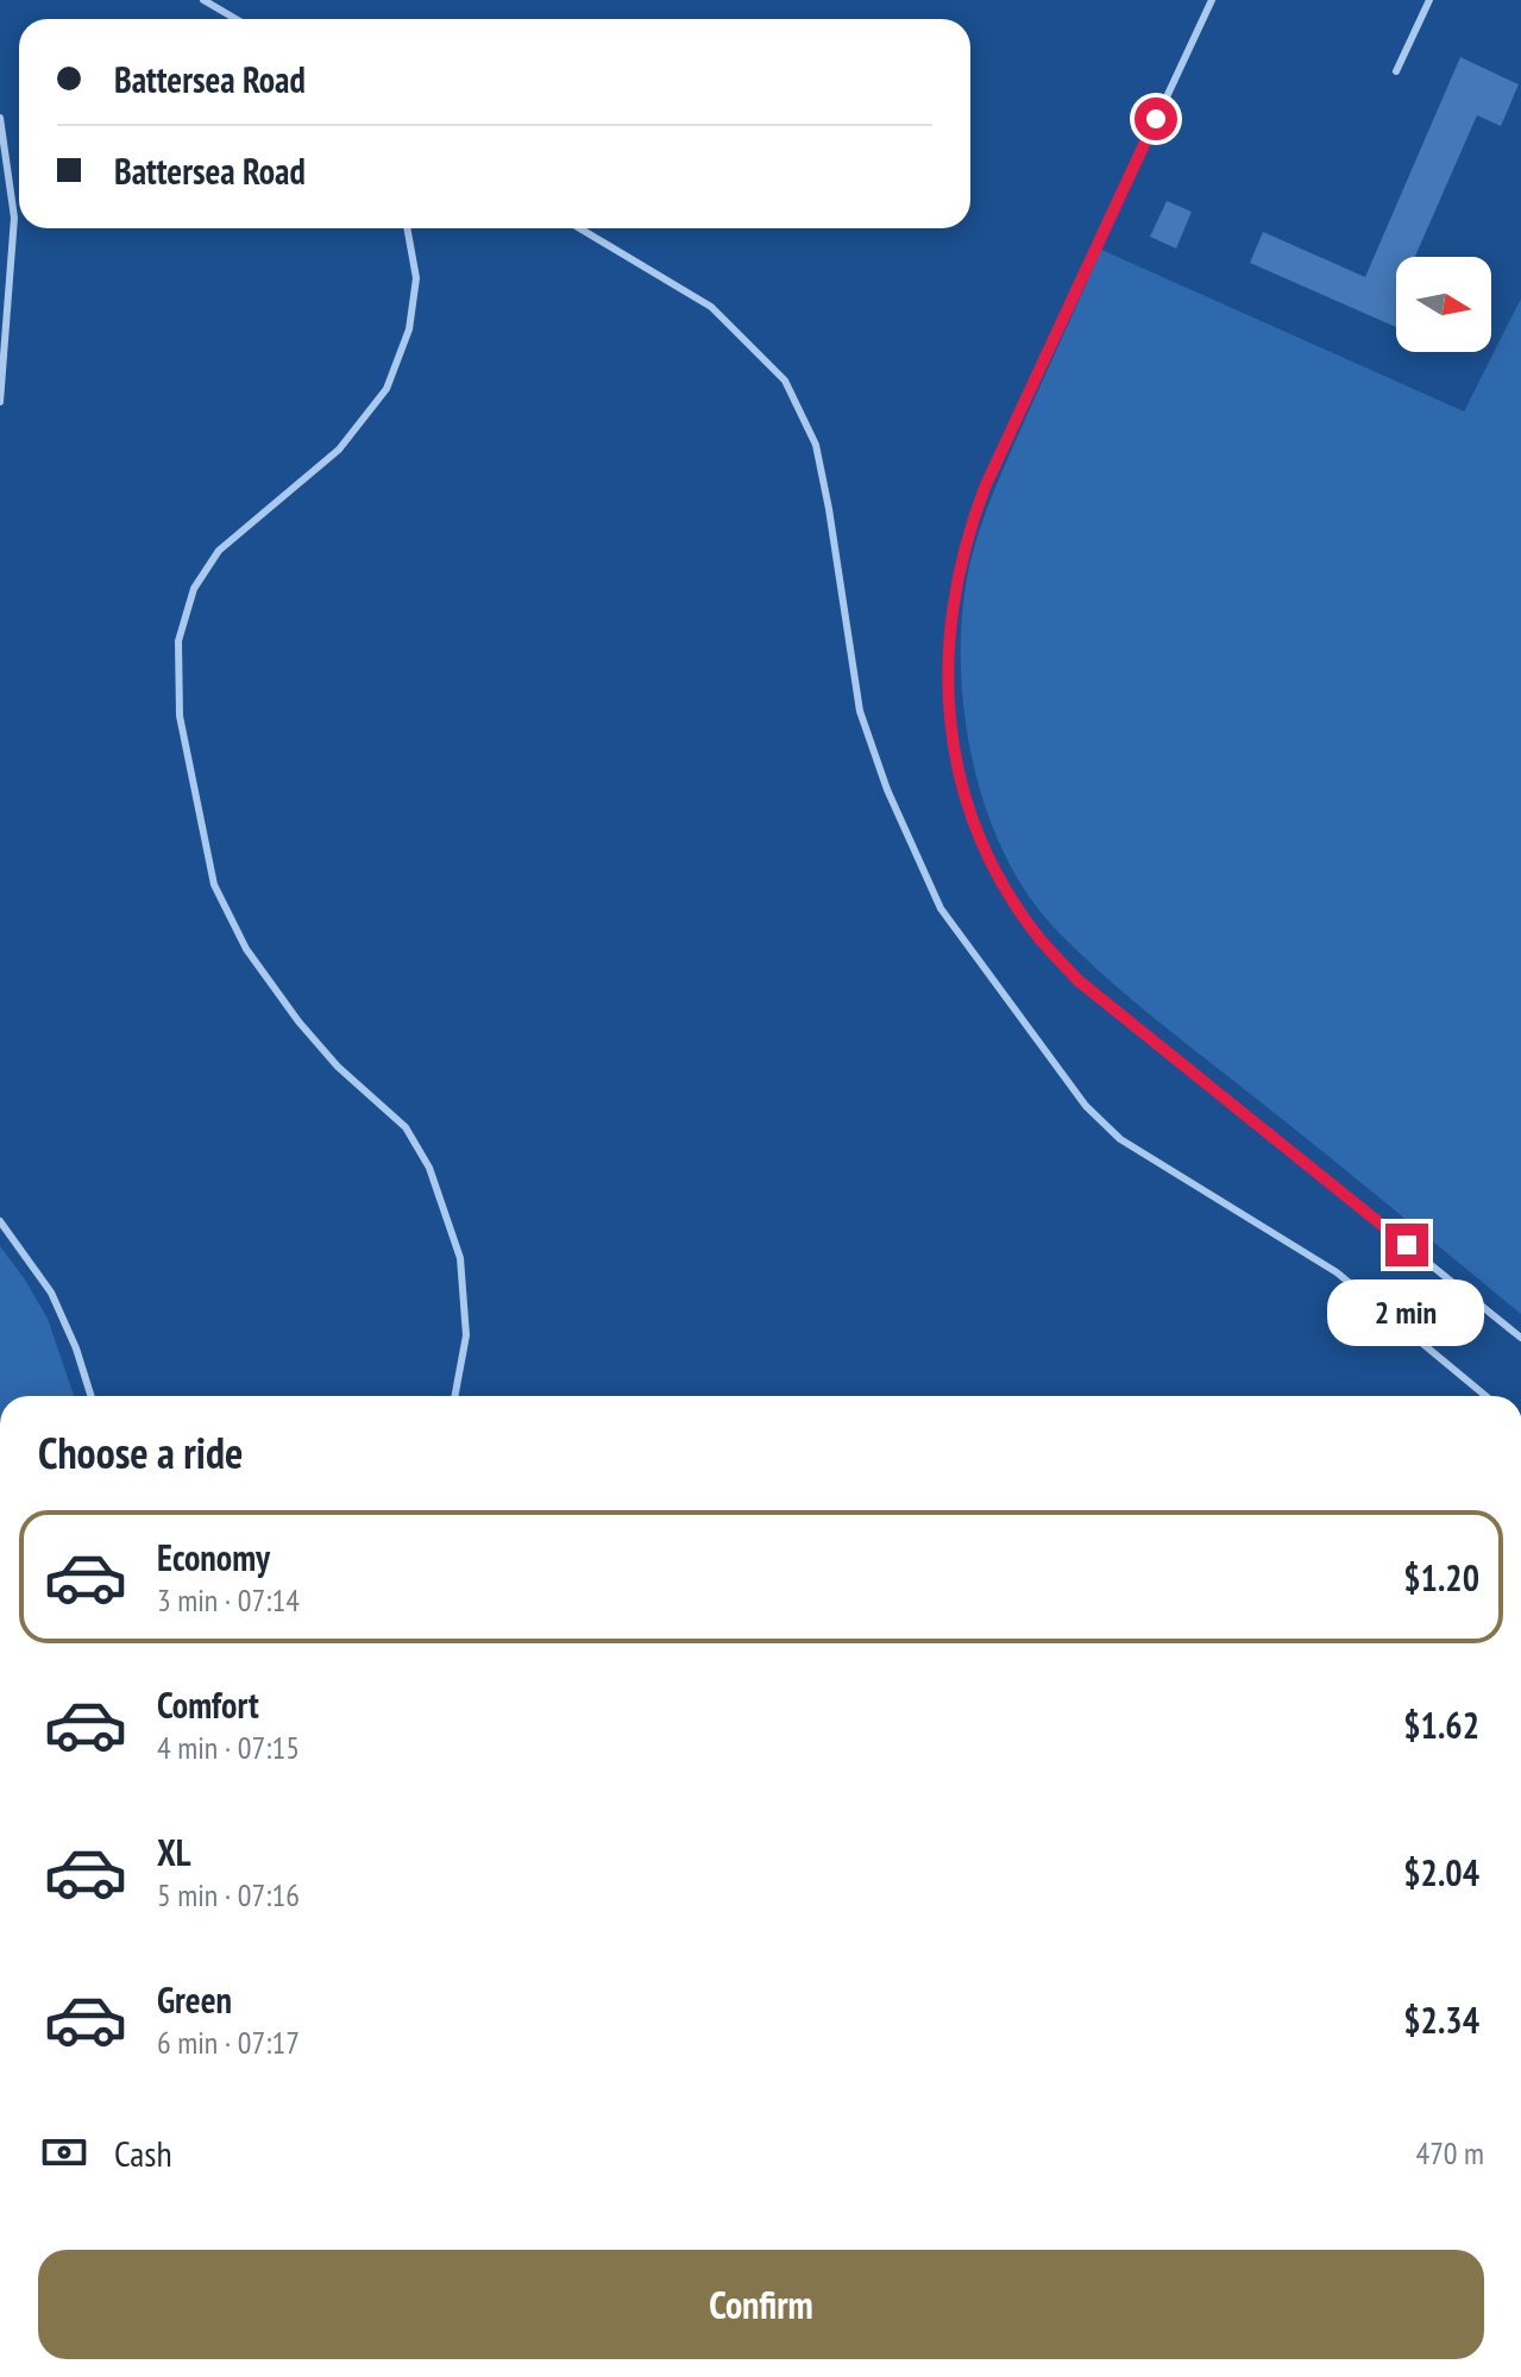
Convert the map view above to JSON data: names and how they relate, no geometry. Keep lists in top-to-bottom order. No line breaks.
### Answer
{"north":"right","page":{"banner":["Battersea Road","Battersea Road"],"bubble":"2 min","heading":"Choose a ride","list":[{"name":"Economy","note":"3 min · 07:14","value":"$1.20"},{"name":"Comfort","note":"4 min · 07:15","value":"$1.62"},{"name":"XL","note":"5 min · 07:16","value":"$2.04"},{"name":"Green","note":"6 min · 07:17","value":"$2.34"}],"pay":["Cash","470 m"],"buttons":"Confirm"}}
